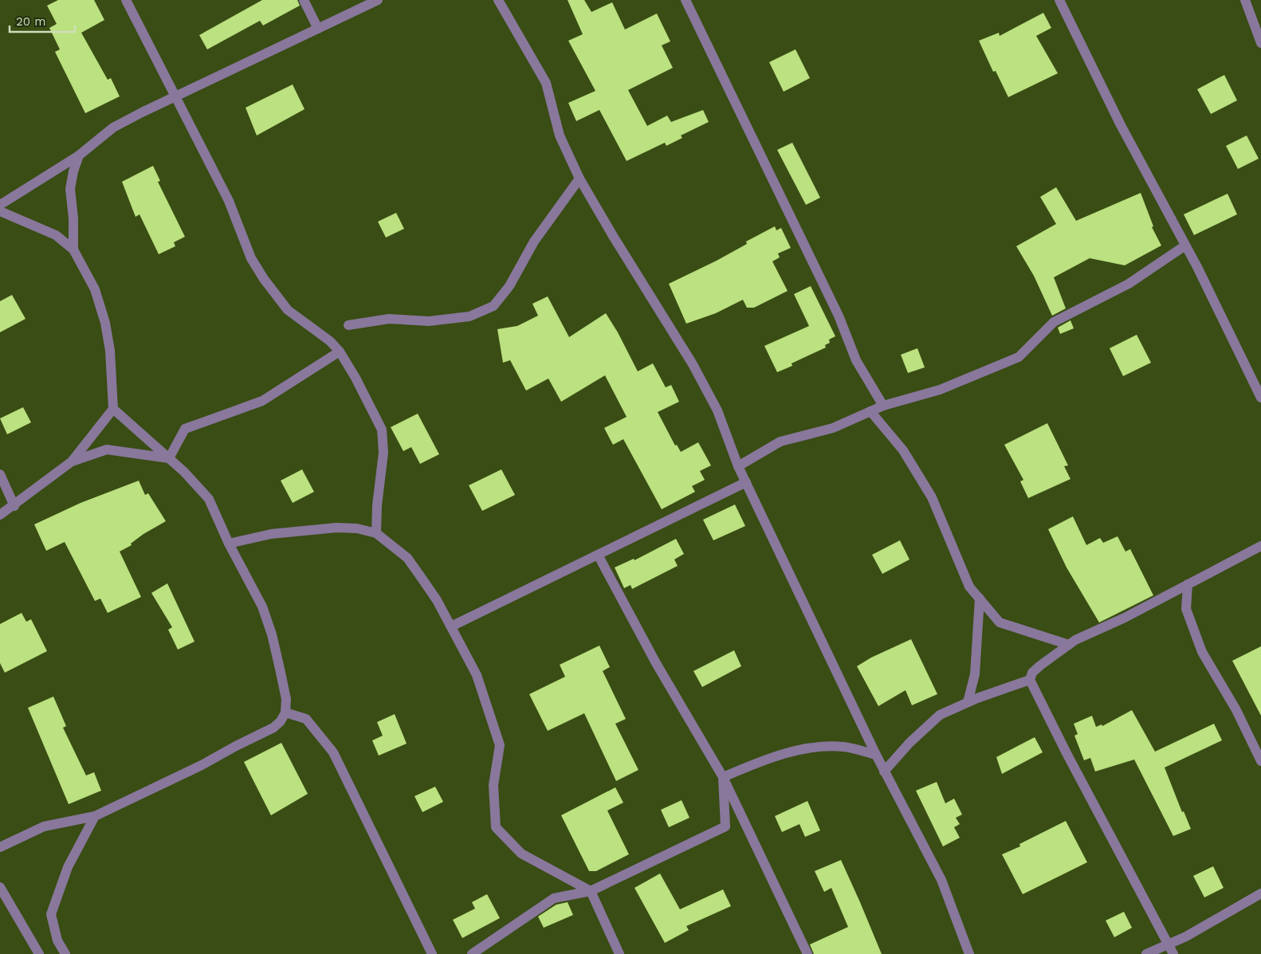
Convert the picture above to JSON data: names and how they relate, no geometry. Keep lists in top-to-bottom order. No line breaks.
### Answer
{"scale_bar":"20 m"}
